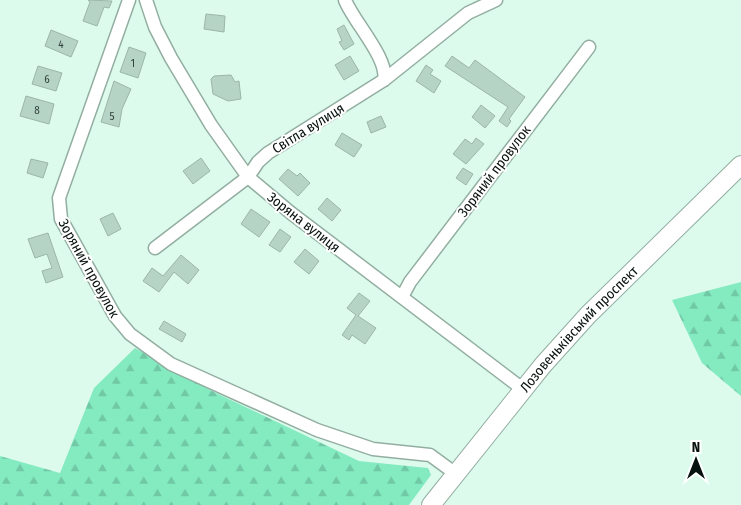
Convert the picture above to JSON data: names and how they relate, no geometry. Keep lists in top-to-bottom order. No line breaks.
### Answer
{"streets":{"highway":["Лозовеньківський проспект"],"street":["Світла вулиця","Зоряний провулок","Зоряна вулиця"]},"crossings":[["Світла вулиця","Зоряна вулиця"],["Зоряний провулок","Зоряна вулиця"],["Зоряний провулок","Лозовеньківський проспект"],["Зоряна вулиця","Лозовеньківський проспект"]],"house_numbers":["4","1","6","8","5"],"north":"top"}
